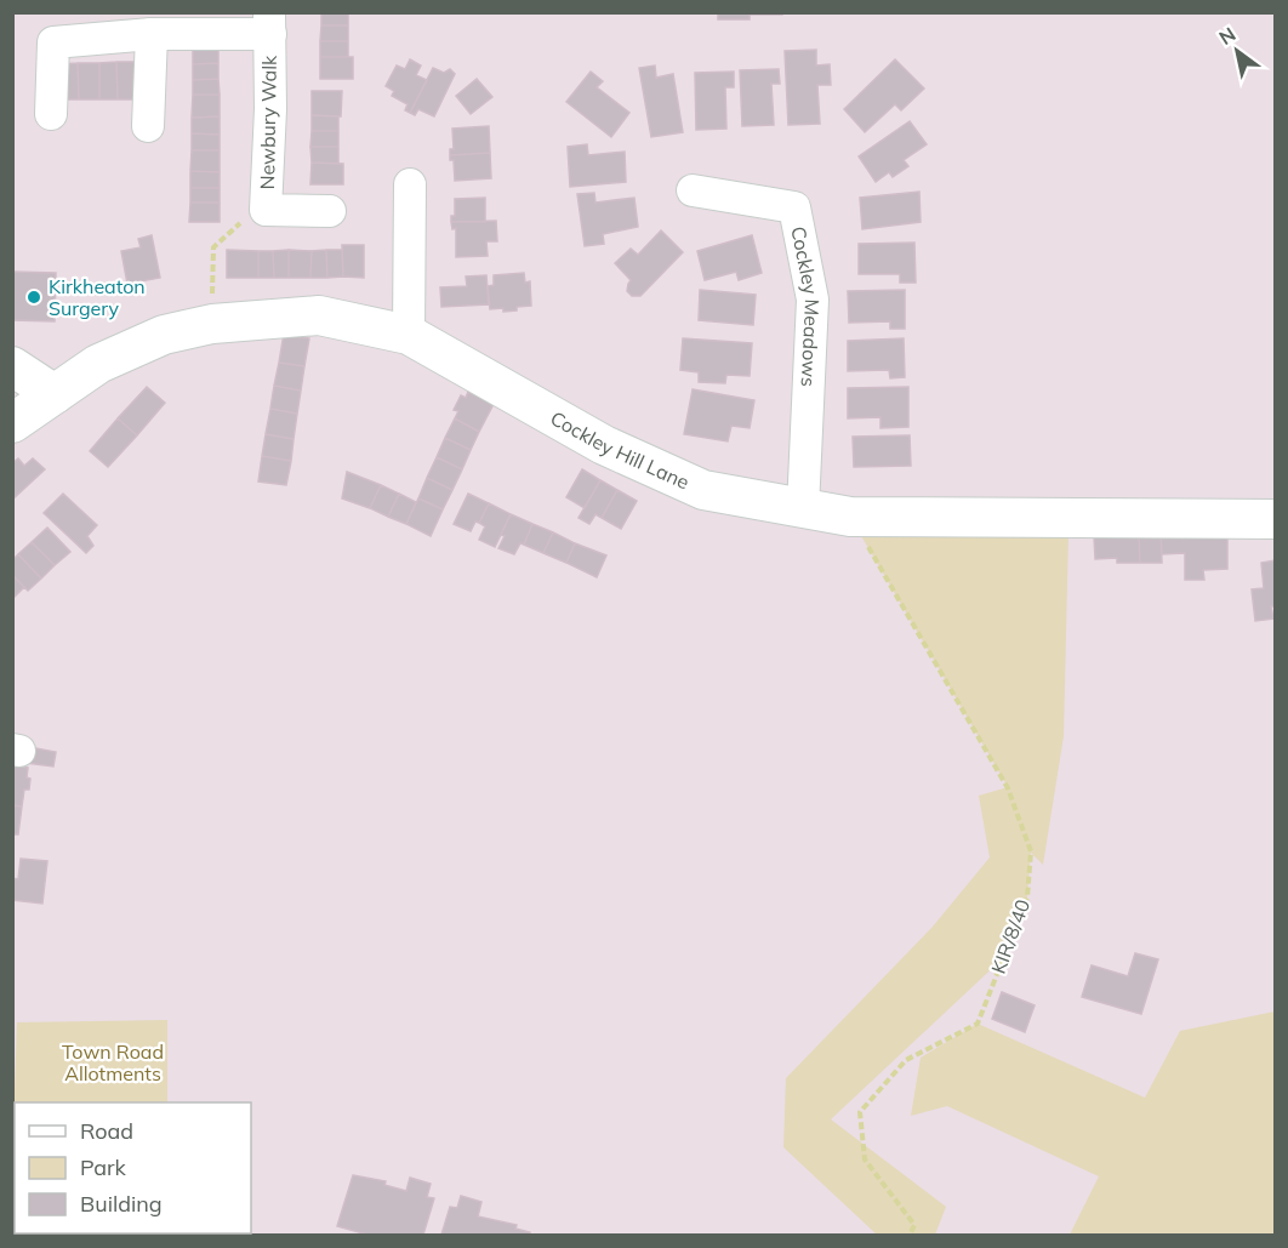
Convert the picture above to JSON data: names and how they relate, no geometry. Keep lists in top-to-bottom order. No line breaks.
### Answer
{"streets":{"street":["Newbury Walk","Cockley Meadows","Cockley Hill Lane"],"path":["KIR/8/40"]},"crossings":[["Newbury Walk","Cockley Hill Lane"],["Cockley Meadows","Cockley Hill Lane"],["Cockley Hill Lane","KIR/8/40"]],"parks":["Town Road Allotments"],"places":["Kirkheaton Surgery"],"legend":["Road","Park","Building"],"north":"top left"}
